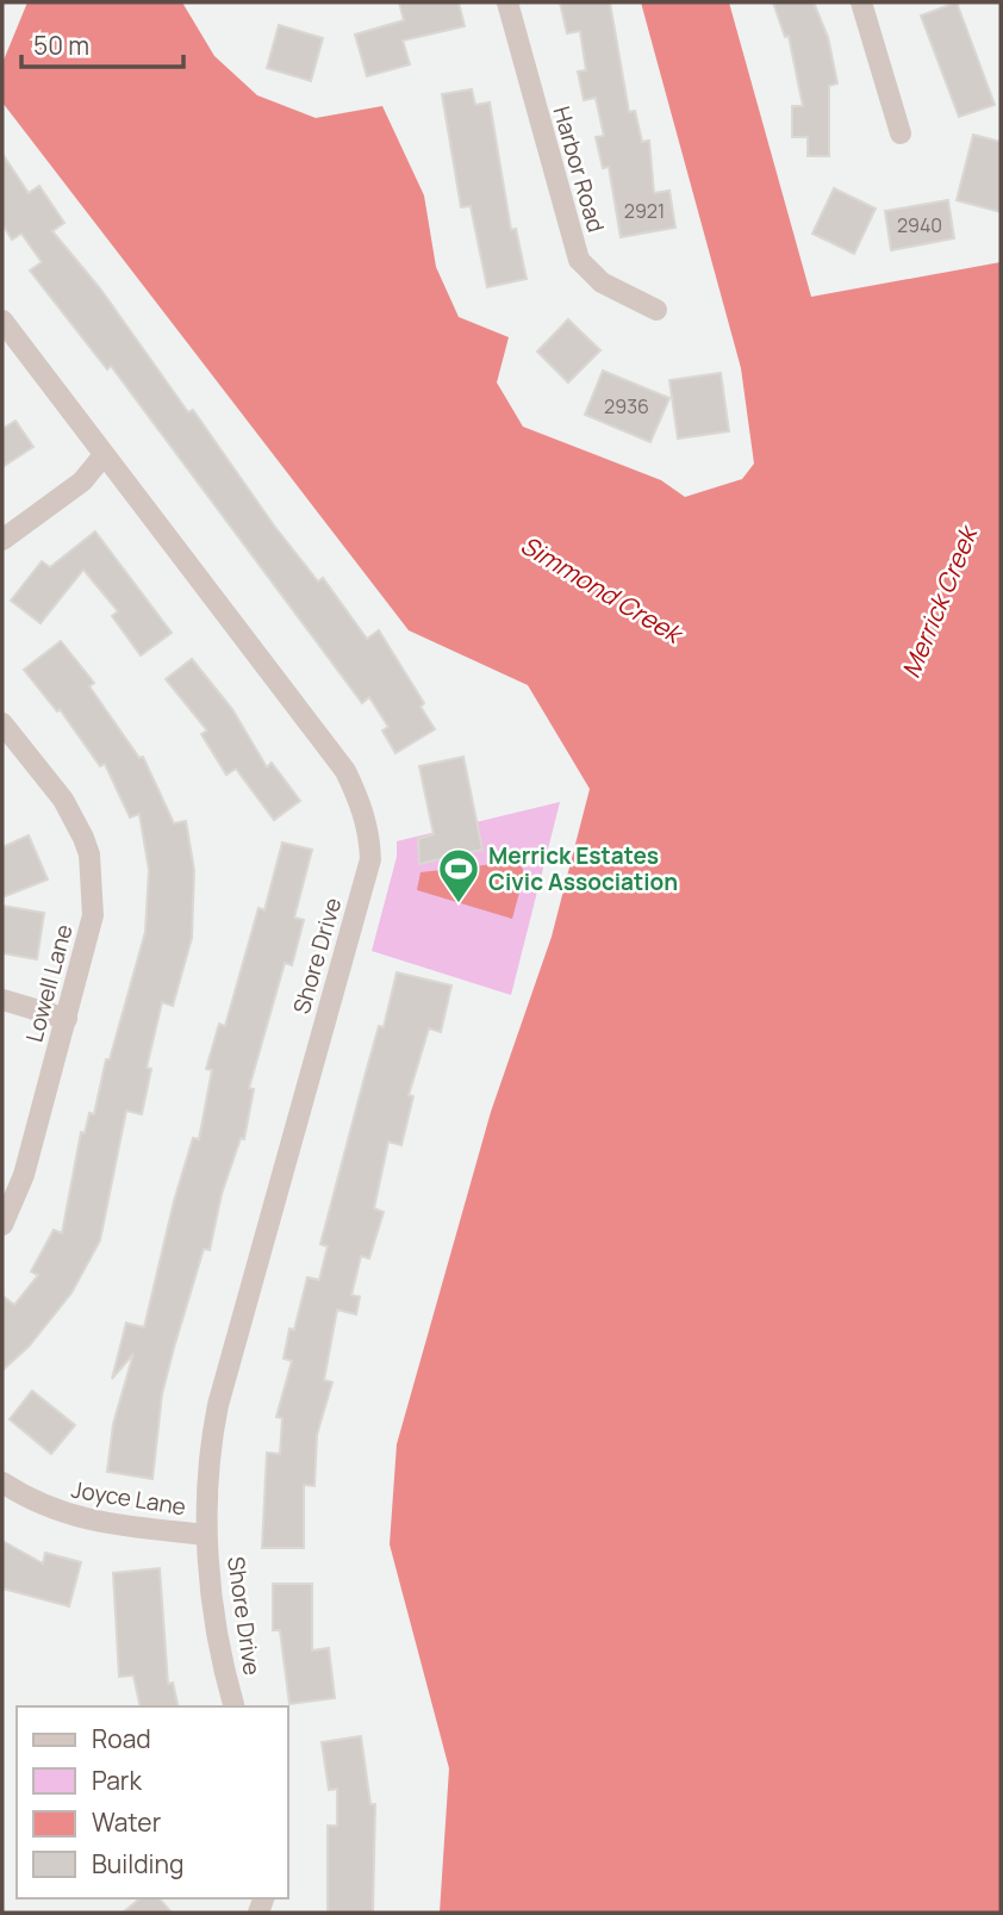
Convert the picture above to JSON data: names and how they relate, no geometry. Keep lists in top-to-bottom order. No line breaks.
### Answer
{"streets":{"street":["Harbor Road","Shore Drive","Lowell Lane","Joyce Lane"]},"crossings":[["Shore Drive","Joyce Lane"]],"water":["Simmond Creek","Merrick Creek"],"places":{"sports":["Merrick Estates Civic Association"]},"house_numbers":["2921","2940","2936"],"legend":["Road","Park","Water","Building"],"scale_bar":"50 m"}
